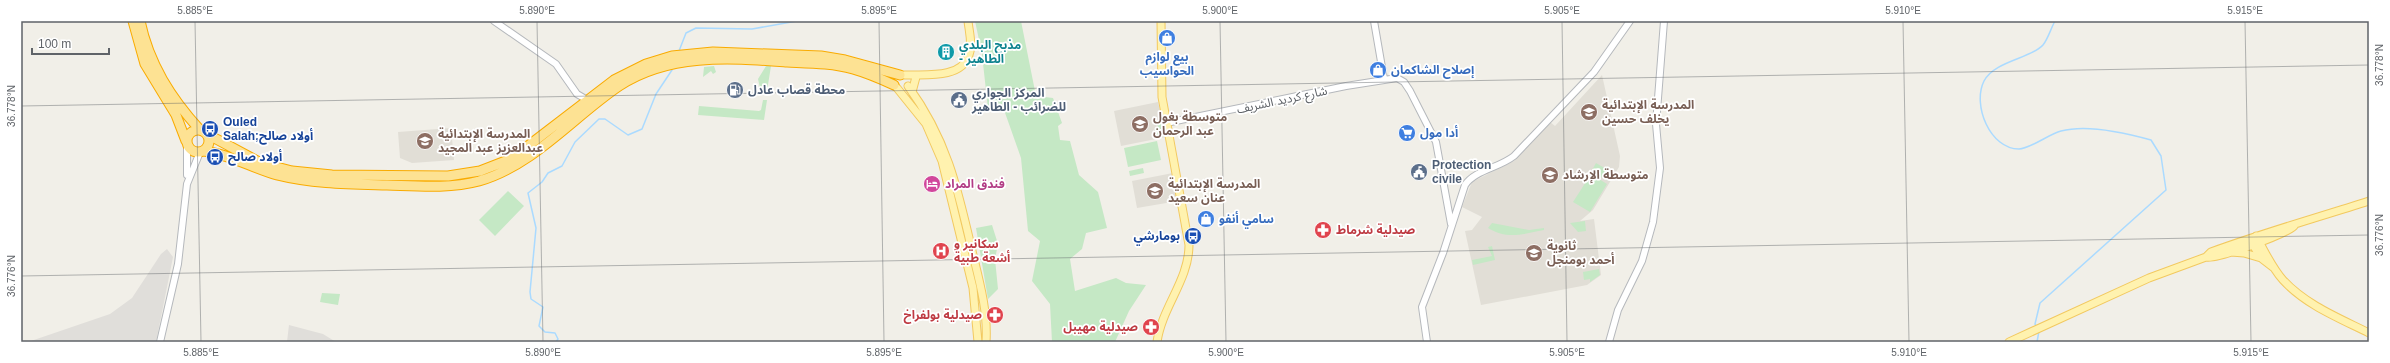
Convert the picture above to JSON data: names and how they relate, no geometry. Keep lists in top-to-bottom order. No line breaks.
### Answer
{"streets":{"street":["شارع كرديد الشريف"]},"places":{"shop":["بيع لوازم الحواسيب","إصلاح الشاكمان","سامي أنفو"],"building":["مذبح البلدي - الطاهير"],"fuel station":["محطة قصاب عادل"],"public building":["المركز الجواري للضرائب - الطاهير","Protection civile"],"school or university":["المدرسة الإبتدائية يخلف حسين","متوسطة بغول عبد الرحمان","المدرسة الإبتدائية عبدالعزيز عبد المجيد","متوسطة الإرشاد","المدرسة الإبتدائية عنان سعيد","ثانوية أحمد بومنجل"],"bus stop":["Ouled Salah;أولاد صالح","أولاد صالح","بومارشي"],"supermarket":["أدا مول"],"hotel":["فندق المراد"],"pharmacy":["صيدلية شرماط","صيدلية بولفراخ","صيدلية مهيبل"],"hospital":["سكانير و أشعة طبية"]},"scale_bar":"100 m","coordinates":["5.885°E","5.890°E","5.895°E","5.900°E","5.905°E","5.910°E","5.915°E","36.778°N","36.776°N"]}
